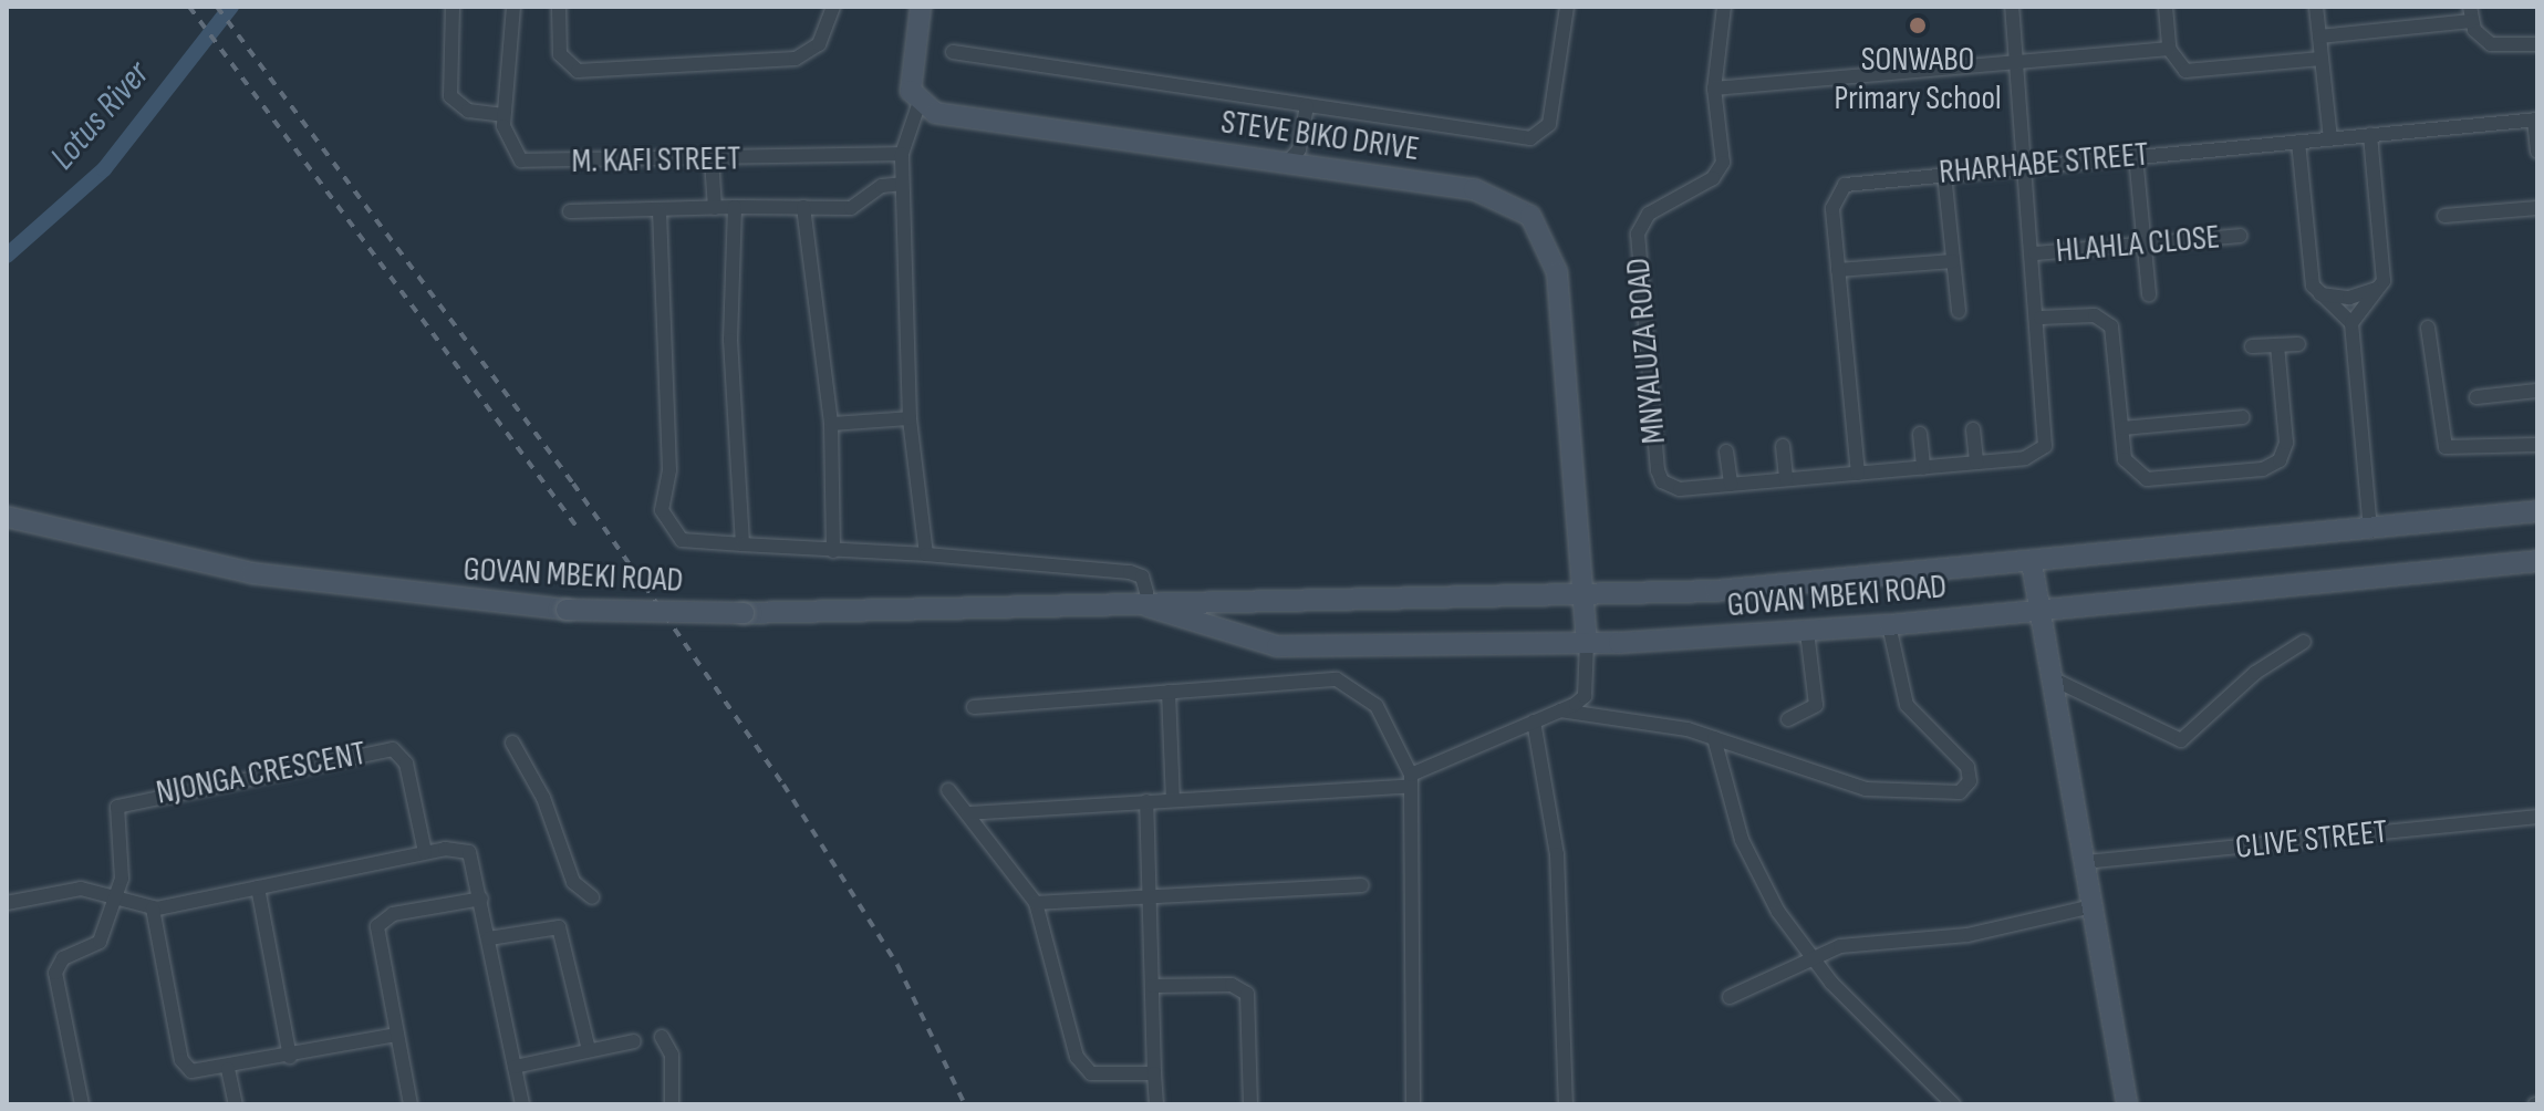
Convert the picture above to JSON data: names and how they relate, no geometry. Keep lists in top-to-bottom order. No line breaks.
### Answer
{"streets":{"main road":["STEVE BIKO DRIVE","GOVAN MBEKI ROAD"],"street":["M. KAFI STREET","RHARHABE STREET","HLAHLA CLOSE","MNYALUZA ROAD","NJONGA CRESCENT","CLIVE STREET"]},"crossings":[["STEVE BIKO DRIVE","GOVAN MBEKI ROAD"],["RHARHABE STREET","MNYALUZA ROAD"],["HLAHLA CLOSE","MNYALUZA ROAD"]],"water":["Lotus River"],"places":["SONWABO Primary School"]}
